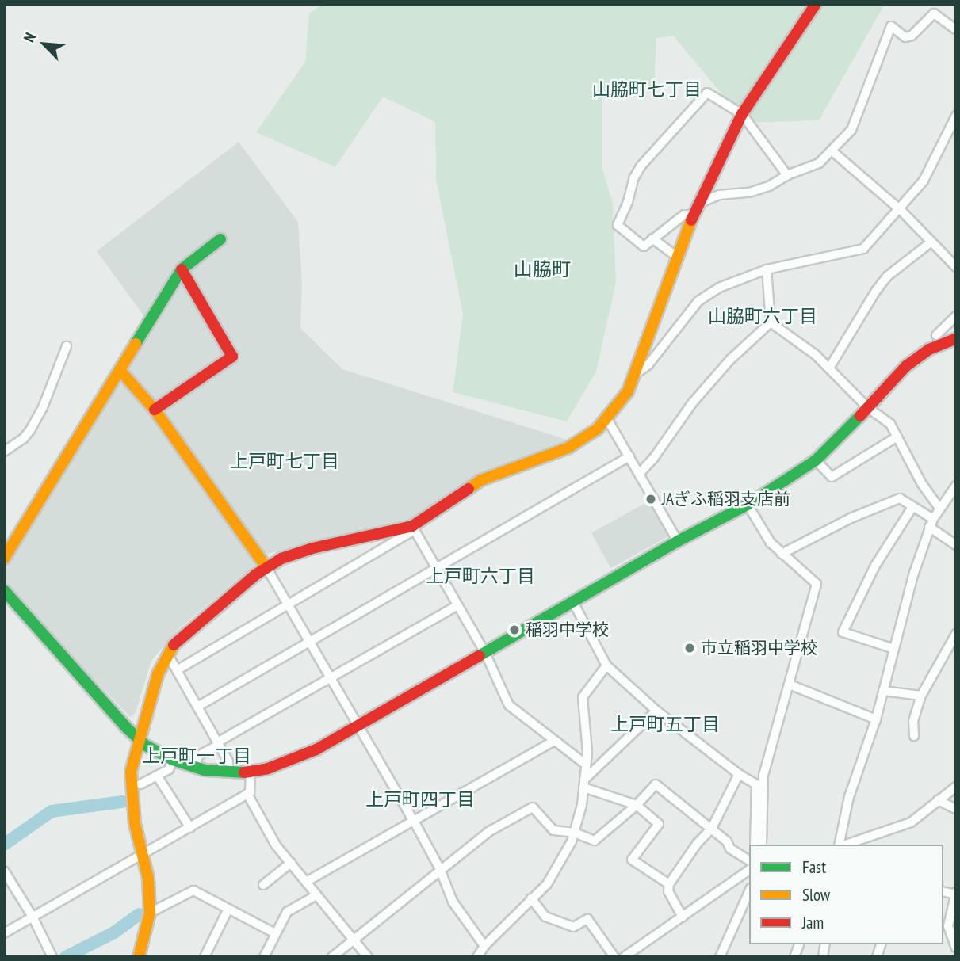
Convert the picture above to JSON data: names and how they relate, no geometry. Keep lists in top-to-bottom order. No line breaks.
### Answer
{"districts":["山脇町七丁目","山脇町","山脇町六丁目","上戸町七丁目","上戸町六丁目","上戸町五丁目","上戸町一丁目","上戸町四丁目"],"places":["JAぎふ稲羽支店前","稲羽中学校","市立稲羽中学校"],"legend":["Fast","Slow","Jam"],"north":"top left"}
